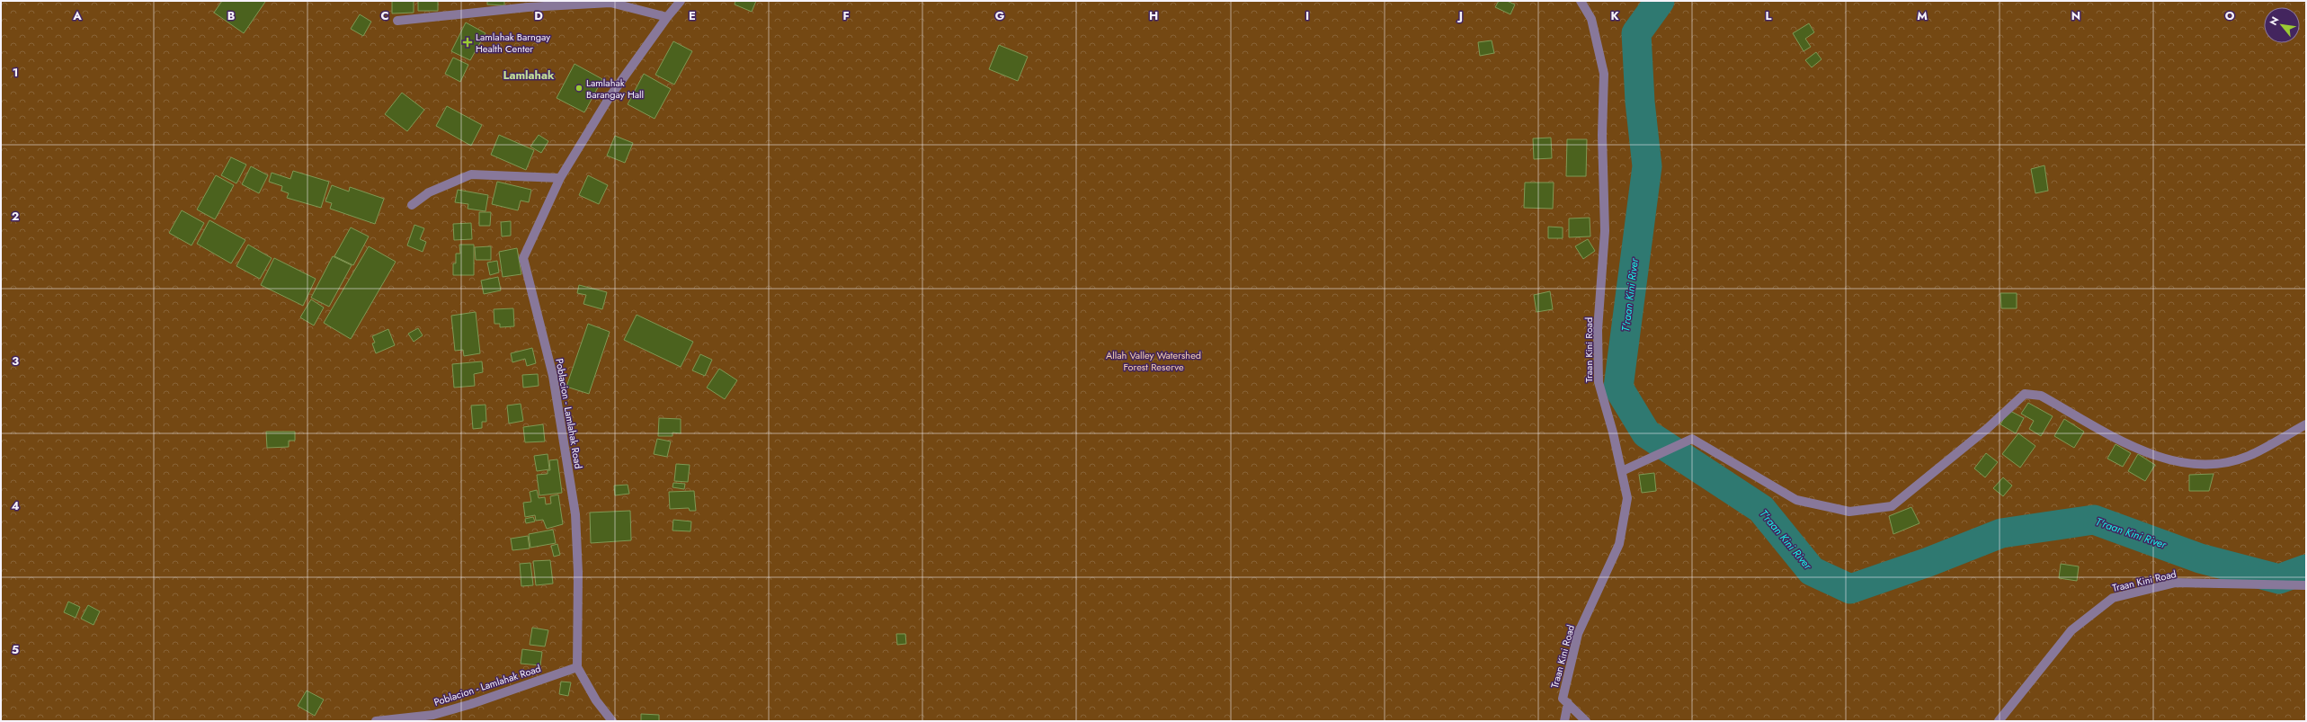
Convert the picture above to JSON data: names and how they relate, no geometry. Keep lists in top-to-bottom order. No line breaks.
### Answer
{"streets":{"street":["Traan Kini Road","Poblacion - Lamlahak Road"]},"districts":["Lamlahak"],"water":["T'raan Kini River"],"parks":["Allah Valley Watershed Forest Reserve"],"places":{"health":["Lamlahak Barngay Health Center"],"other":["Lamlahak Barangay Hall"]},"north":"top left","grid":{"columns":["A","B","C","D","E","F","G","H","I","J","K","L","M","N","O"],"rows":["1","2","3","4","5"]}}
